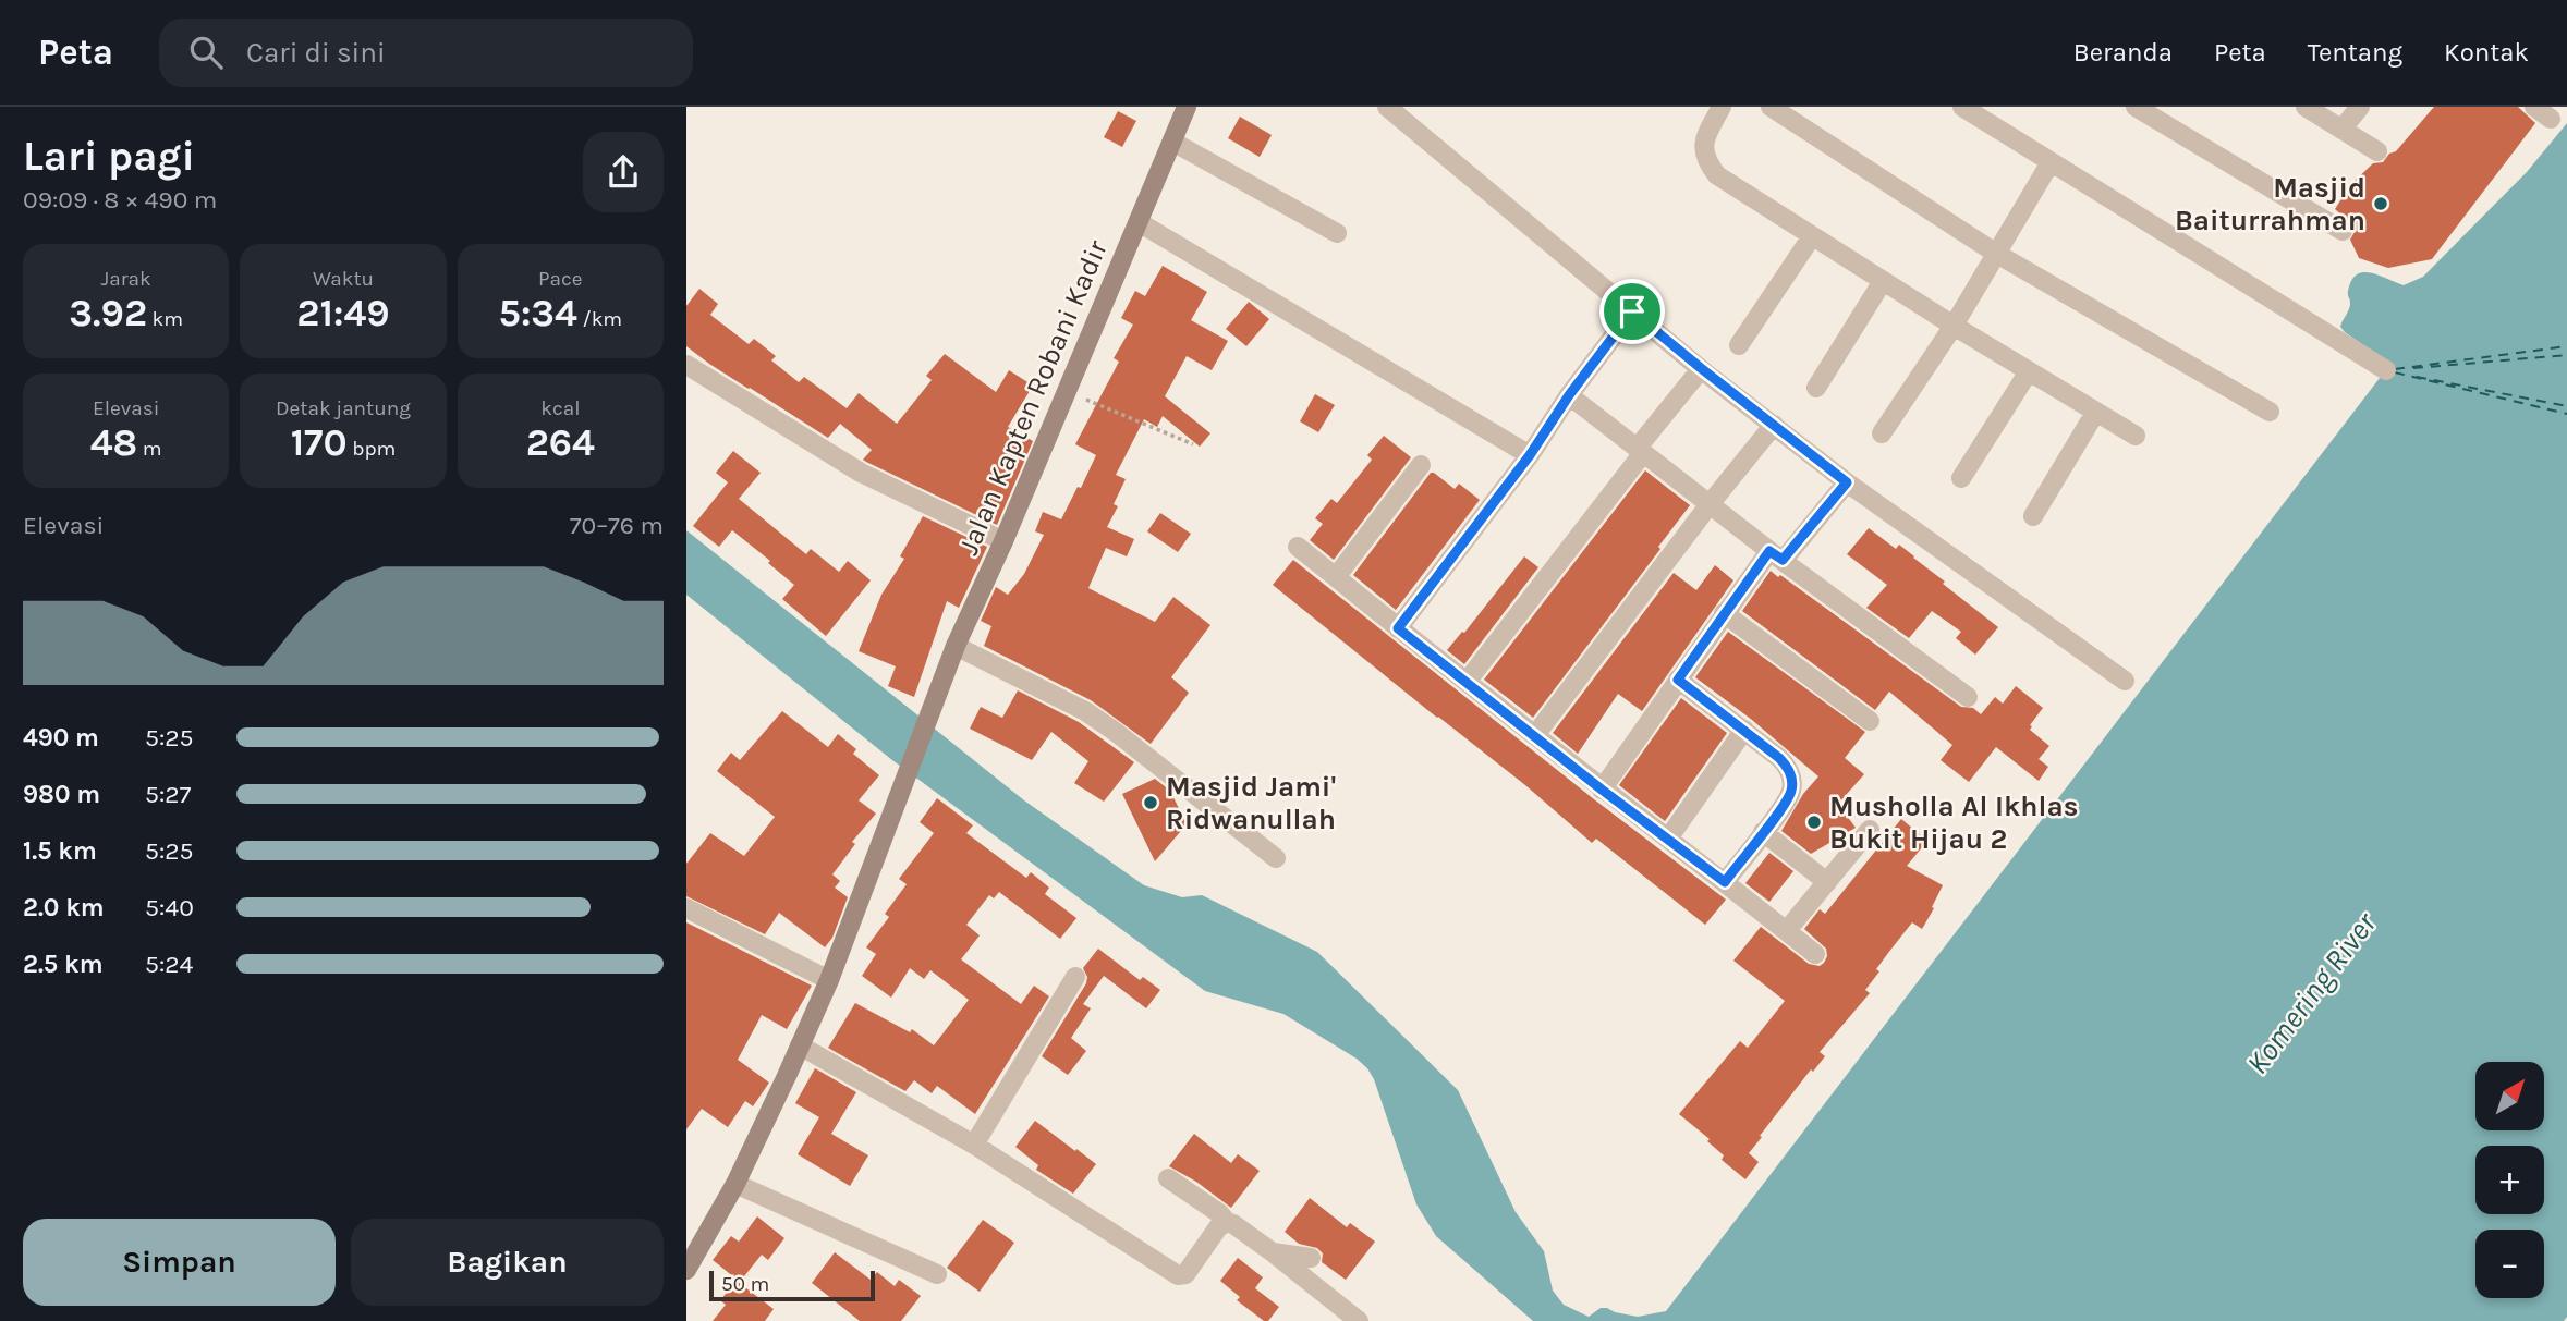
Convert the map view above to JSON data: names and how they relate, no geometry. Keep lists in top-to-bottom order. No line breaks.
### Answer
{"streets":{"main road":["Jalan Kapten Robani Kadir"]},"water":["Komering River"],"places":["Masjid Baiturrahman","Masjid Jami' Ridwanullah","Musholla Al Ikhlas Bukit Hijau 2"],"scale_bar":"50 m","north":"top right","page":{"header":"Peta","search":"Cari di sini","nav":["Beranda","Peta","Tentang","Kontak"],"heading":["Lari pagi","09:09 · 8 × 490 m"],"stats":[["Jarak","3.92 km"],["Waktu","21:49"],["Pace","5:34 /km"],["Elevasi","48 m"],["Detak jantung","170 bpm"],["kcal","264"]],"chart":["Elevasi","70–76 m"],"list":[{"name":"490 m","note":"5:25"},{"name":"980 m","note":"5:27"},{"name":"1.5 km","note":"5:25"},{"name":"2.0 km","note":"5:40"},{"name":"2.5 km","note":"5:24"}],"map_buttons":["+","−"],"buttons":["Simpan","Bagikan"],"scale":"50 m"}}
